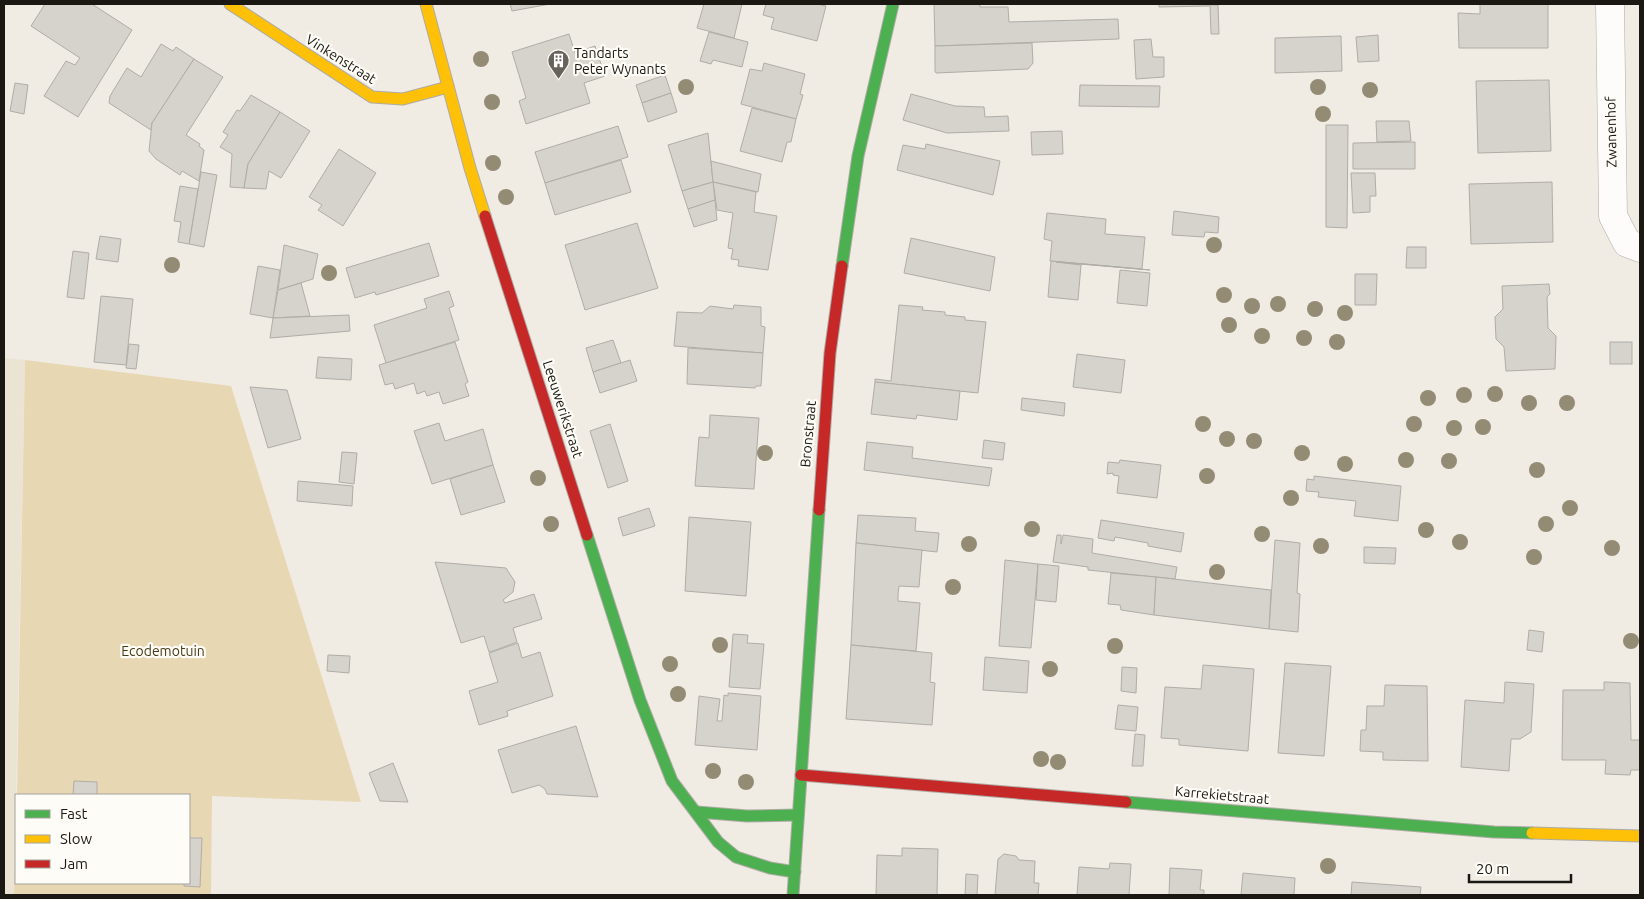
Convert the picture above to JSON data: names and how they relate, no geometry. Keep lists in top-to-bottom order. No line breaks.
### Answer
{"streets":{"street":["Vinkenstraat","Zwanenhof","Leeuwerikstraat","Bronstraat","Karrekietstraat"]},"crossings":[["Vinkenstraat","Leeuwerikstraat"],["Leeuwerikstraat","Bronstraat"],["Bronstraat","Karrekietstraat"]],"parks":["Ecodemotuin"],"places":{"building":["Tandarts Peter Wynants"]},"legend":["Fast","Slow","Jam"],"scale_bar":"20 m"}
